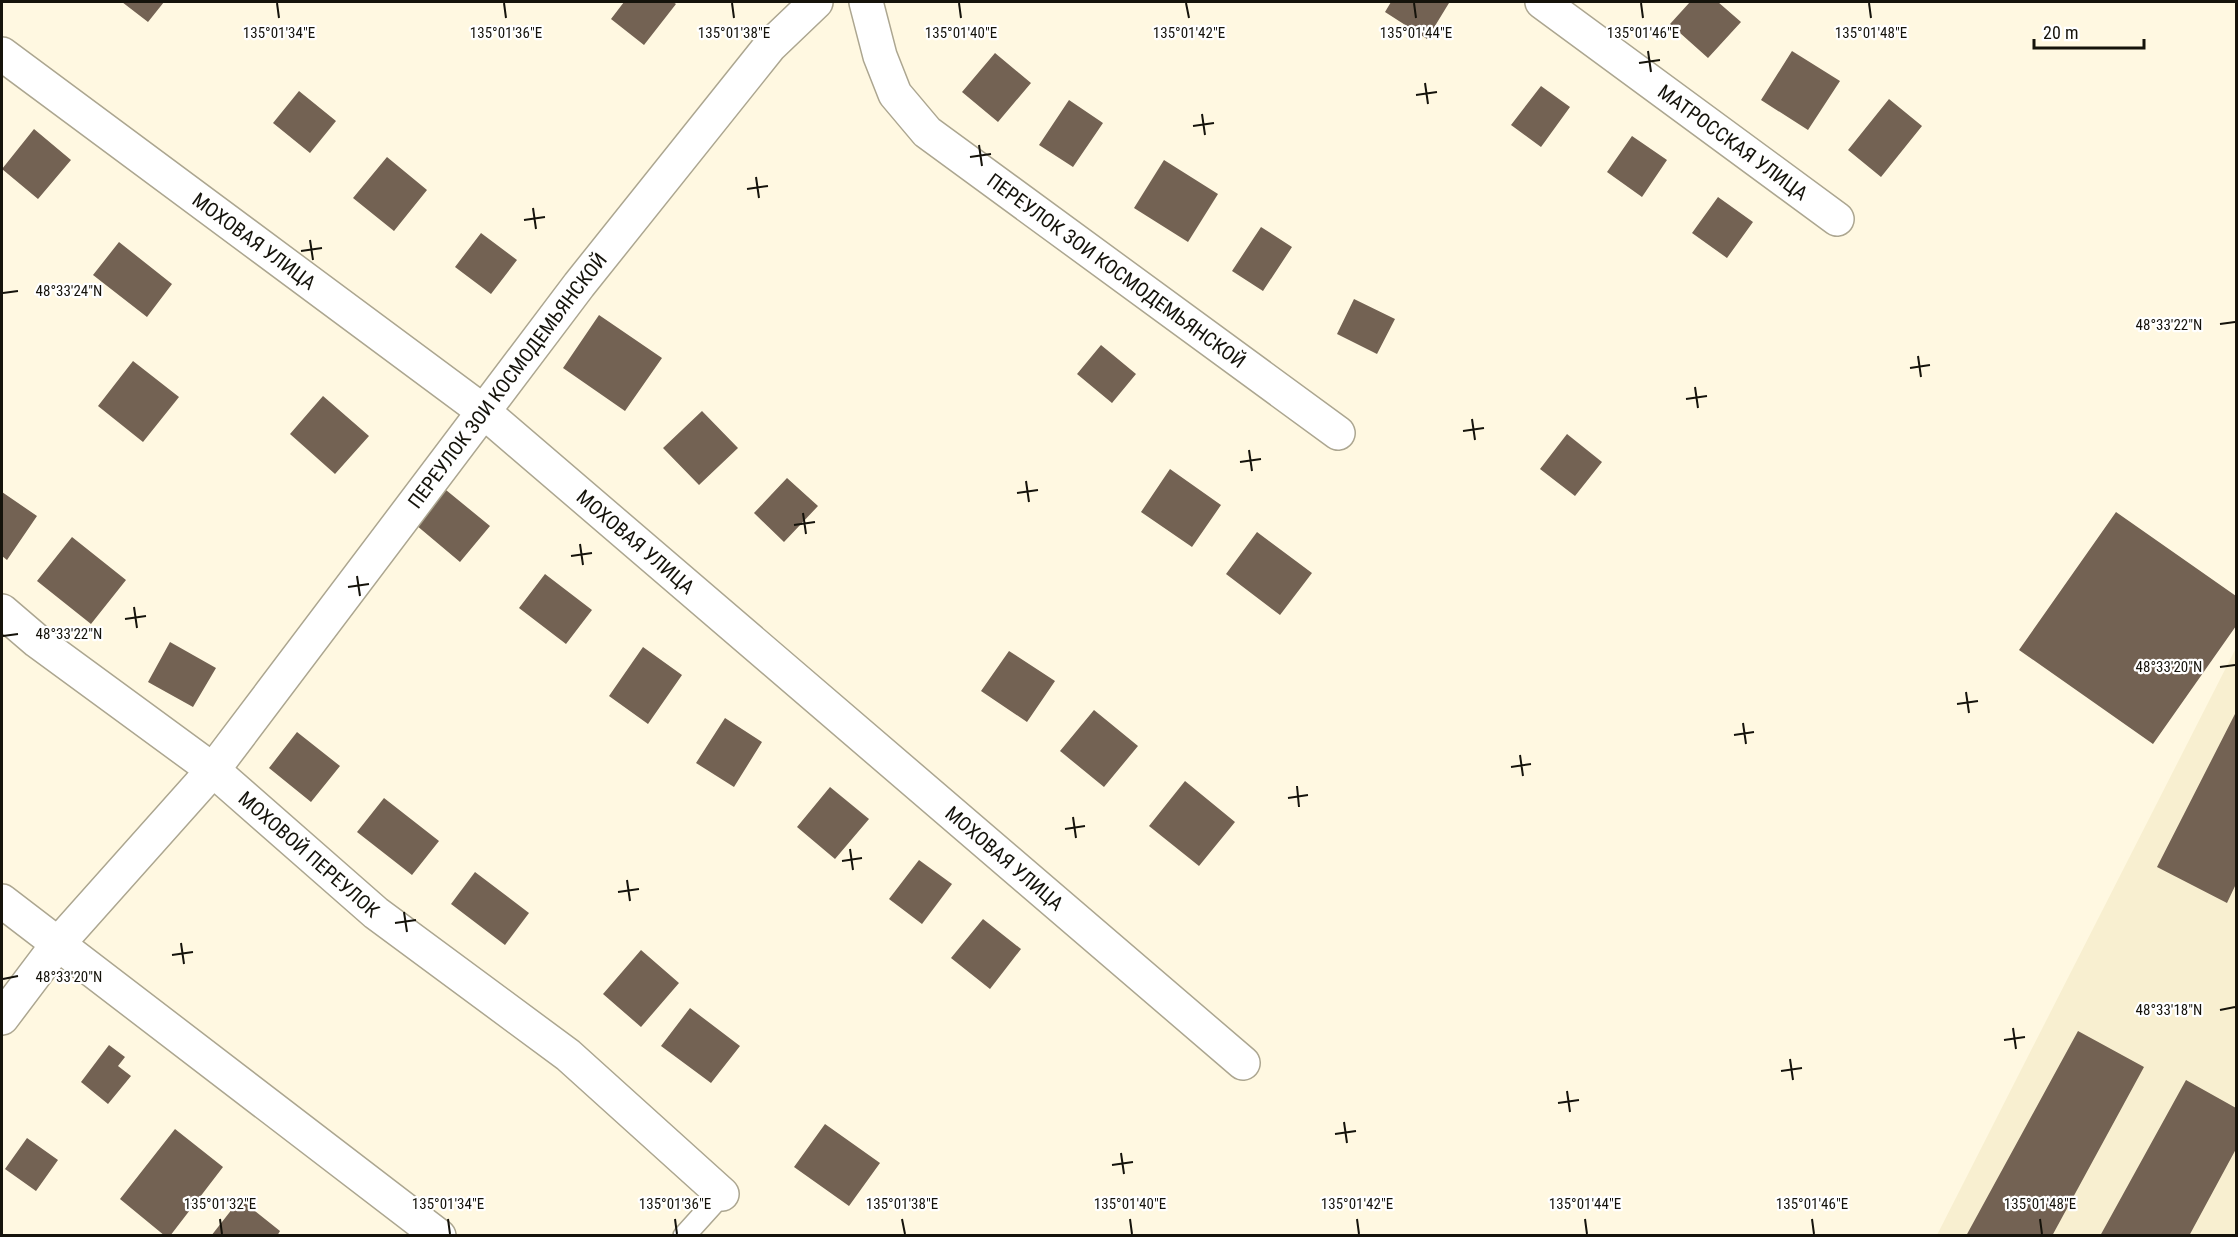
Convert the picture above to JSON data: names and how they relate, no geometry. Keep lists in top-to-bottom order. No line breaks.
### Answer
{"streets":{"street":["МАТРОССКАЯ УЛИЦА","МОХОВАЯ УЛИЦА","ПЕРЕУЛОК ЗОИ КОСМОДЕМЬЯНСКОЙ","МОХОВОЙ ПЕРЕУЛОК"]},"crossings":[["МОХОВАЯ УЛИЦА","ПЕРЕУЛОК ЗОИ КОСМОДЕМЬЯНСКОЙ"],["ПЕРЕУЛОК ЗОИ КОСМОДЕМЬЯНСКОЙ","МОХОВОЙ ПЕРЕУЛОК"]],"scale_bar":"20 m","coordinates":["135°01'34\"E","135°01'36\"E","135°01'38\"E","135°01'40\"E","135°01'42\"E","135°01'44\"E","135°01'46\"E","135°01'48\"E","48°33'24\"N","48°33'22\"N","48°33'20\"N","48°33'18\"N","135°01'32\"E"]}
